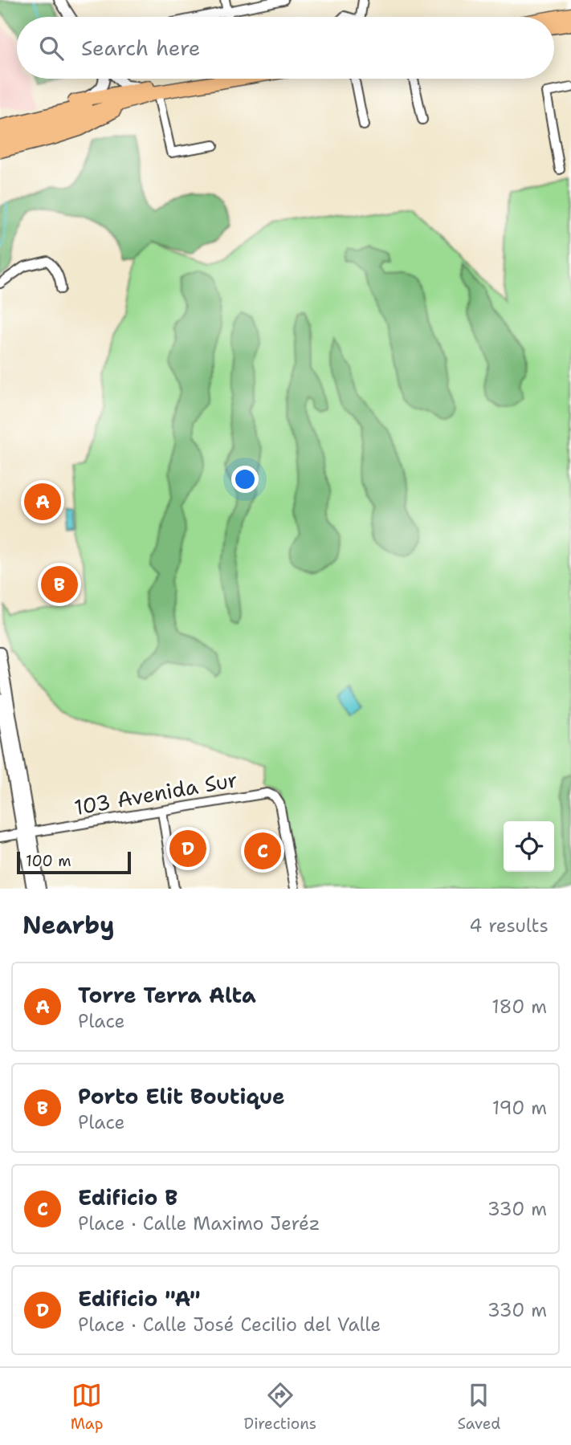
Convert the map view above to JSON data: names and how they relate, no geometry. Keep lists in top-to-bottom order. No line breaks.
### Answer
{"streets":{"street":["103 Avenida Sur"]},"scale_bar":"100 m","page":{"search":"Search here","pins":["A","B","D","C"],"scale":"100 m","heading":["Nearby","4 results"],"list":[{"mark":"A","name":"Torre Terra Alta","note":"Place","value":"180 m"},{"mark":"B","name":"Porto Elit Boutique","note":"Place","value":"190 m"},{"mark":"C","name":"Edificio B","note":"Place · Calle Maximo Jeréz","value":"330 m"},{"mark":"D","name":"Edificio \"A\"","note":"Place · Calle José Cecilio del Valle","value":"330 m"}],"nav":["Map","Directions","Saved"]}}
